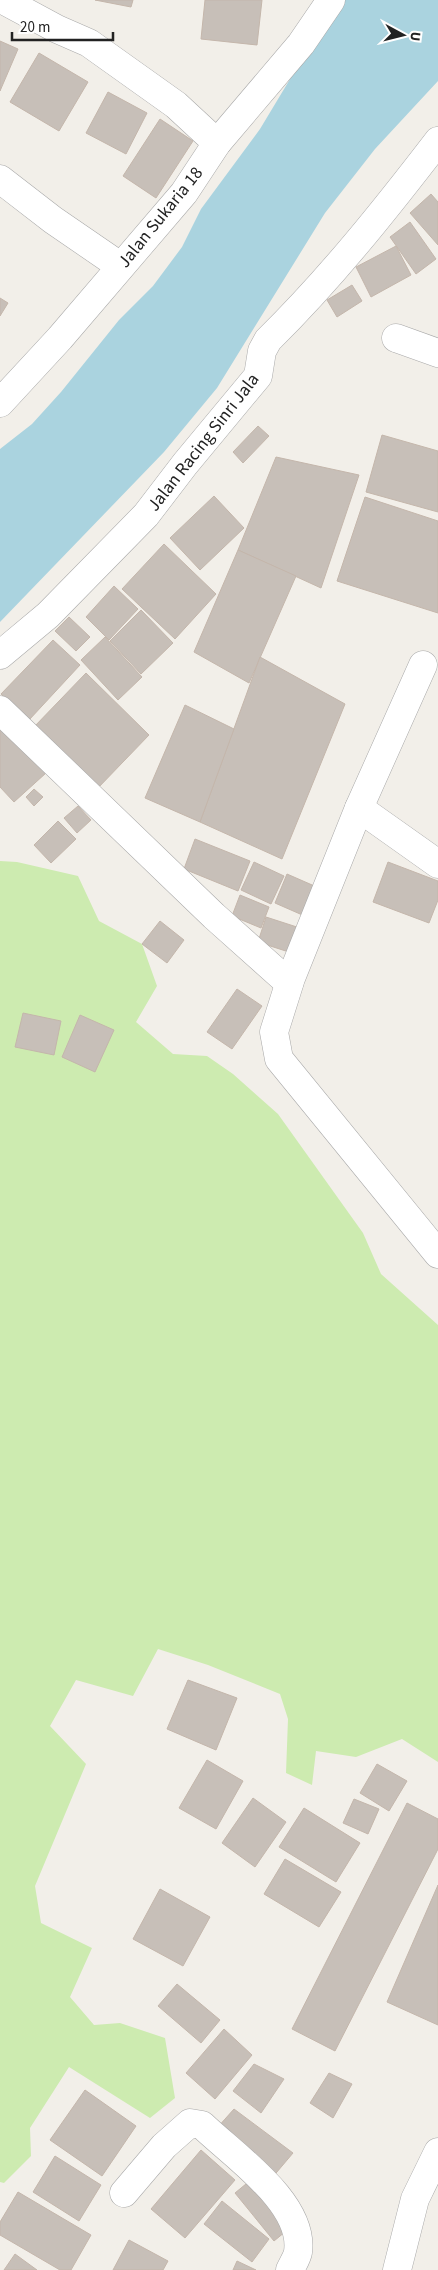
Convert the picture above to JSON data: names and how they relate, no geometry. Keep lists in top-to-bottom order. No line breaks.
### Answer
{"streets":{"street":["Jalan Sukaria 18","Jalan Racing Sinri Jala"]},"scale_bar":"20 m","north":"right"}
